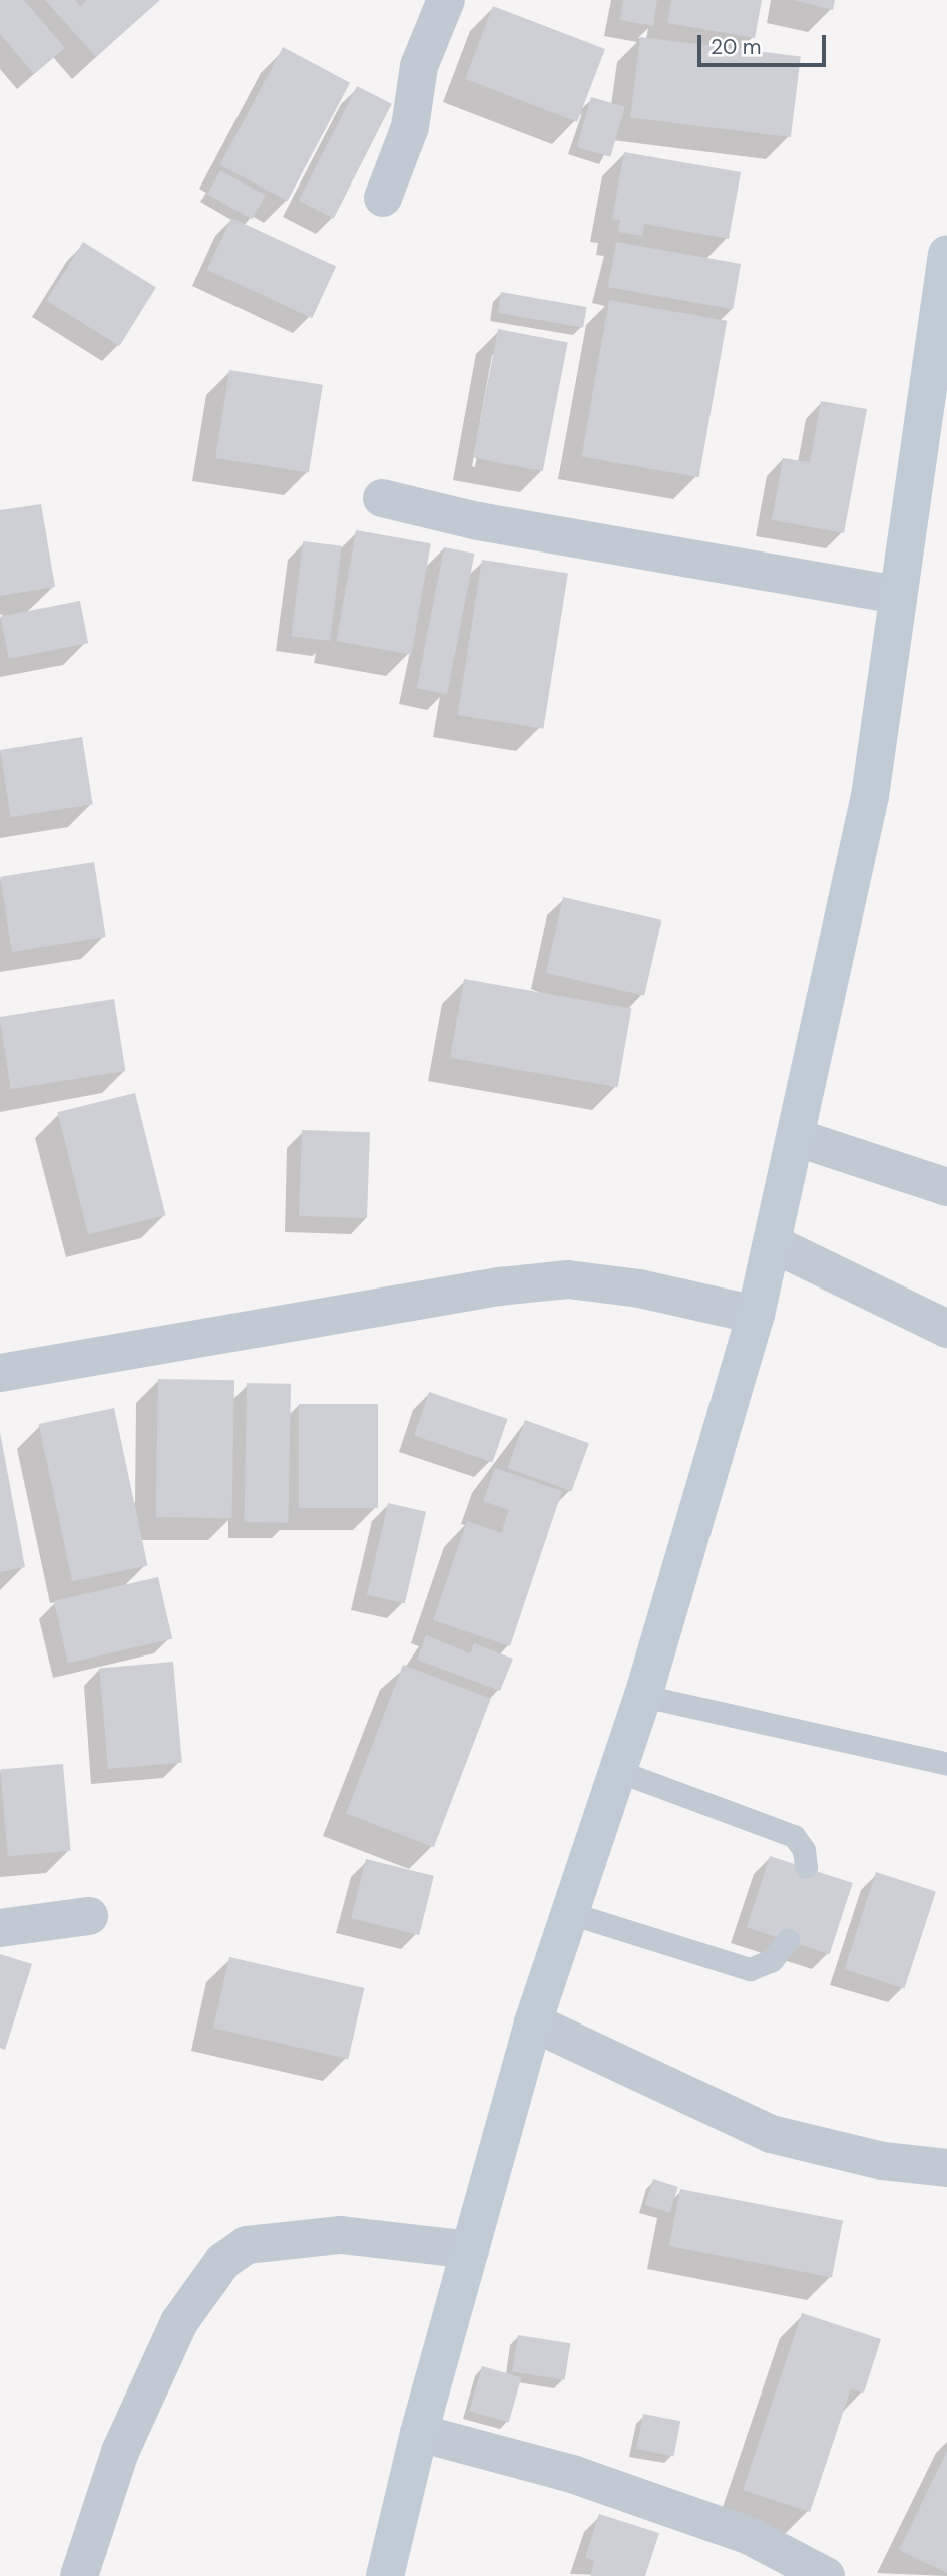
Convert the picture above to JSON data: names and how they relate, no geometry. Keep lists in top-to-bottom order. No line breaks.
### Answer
{"scale_bar":"20 m"}
